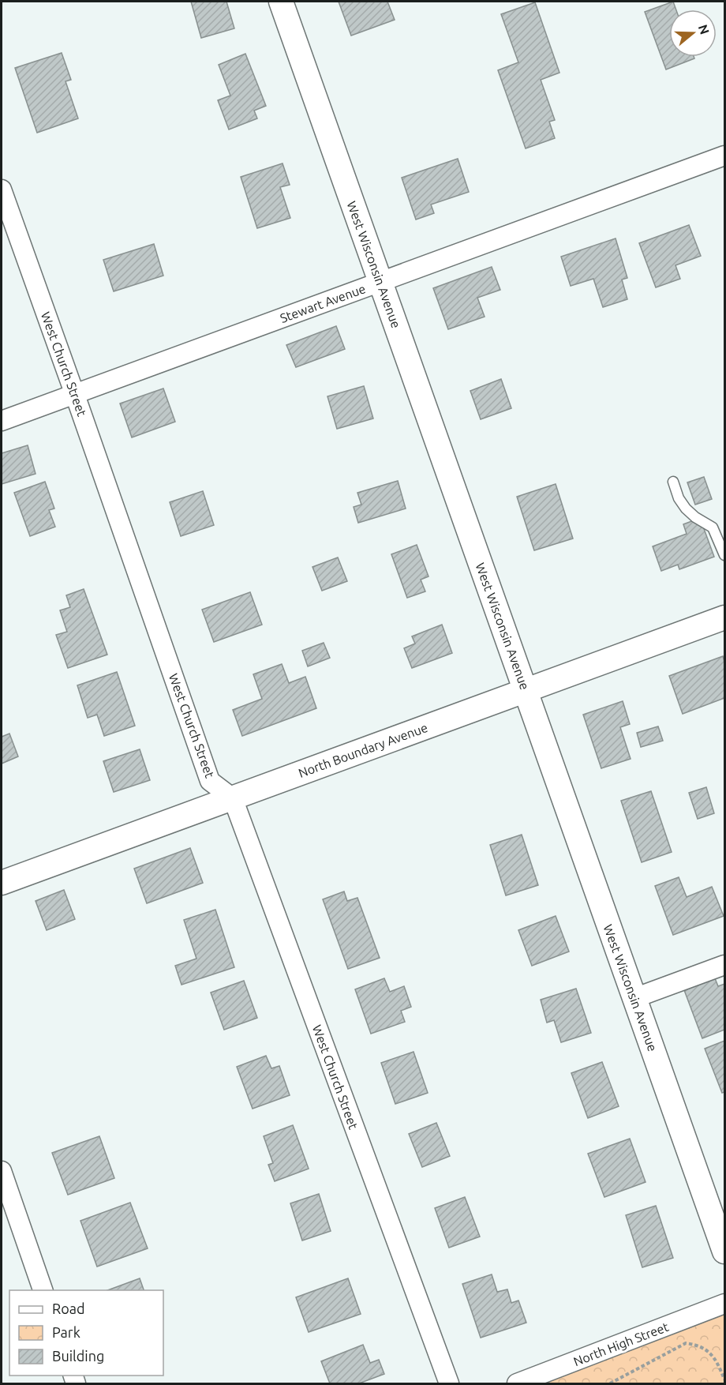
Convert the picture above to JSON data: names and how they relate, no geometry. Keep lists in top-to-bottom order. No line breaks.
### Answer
{"streets":{"street":["West Wisconsin Avenue","Stewart Avenue","West Church Street","North Boundary Avenue","North High Street"]},"crossings":[["West Wisconsin Avenue","Stewart Avenue"],["West Wisconsin Avenue","North Boundary Avenue"],["Stewart Avenue","West Church Street"],["West Church Street","North Boundary Avenue"]],"legend":["Road","Park","Building"],"north":"right"}
